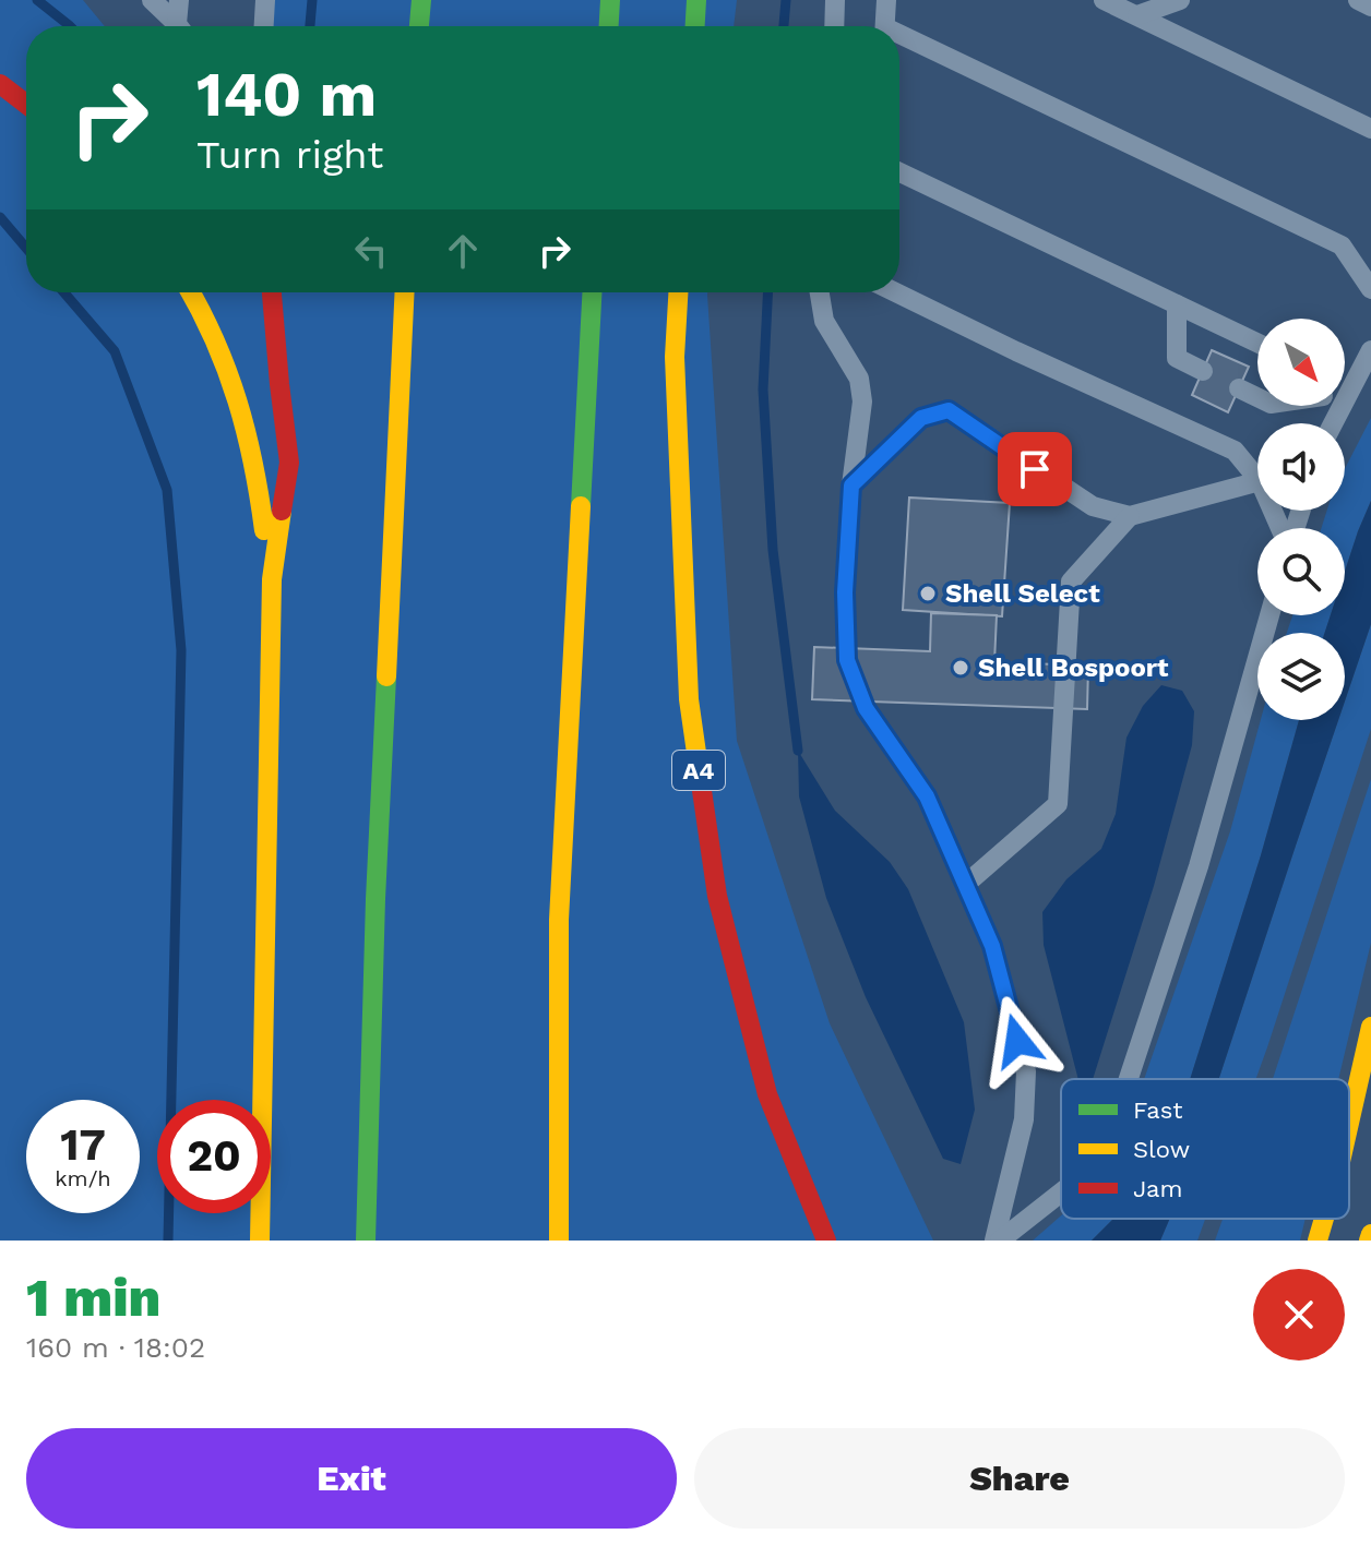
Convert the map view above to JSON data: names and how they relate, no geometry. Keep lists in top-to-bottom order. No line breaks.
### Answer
{"streets":{"main road":["A4"]},"places":["Shell Select","Shell Bospoort"],"legend":["Fast","Slow","Jam"],"north":"bottom right","page":{"turn":["140 m","Turn right"],"speed":"17 km/h","limit":"20","heading":["1 min","160 m · 18:02"],"buttons":["Exit","Share"]}}
